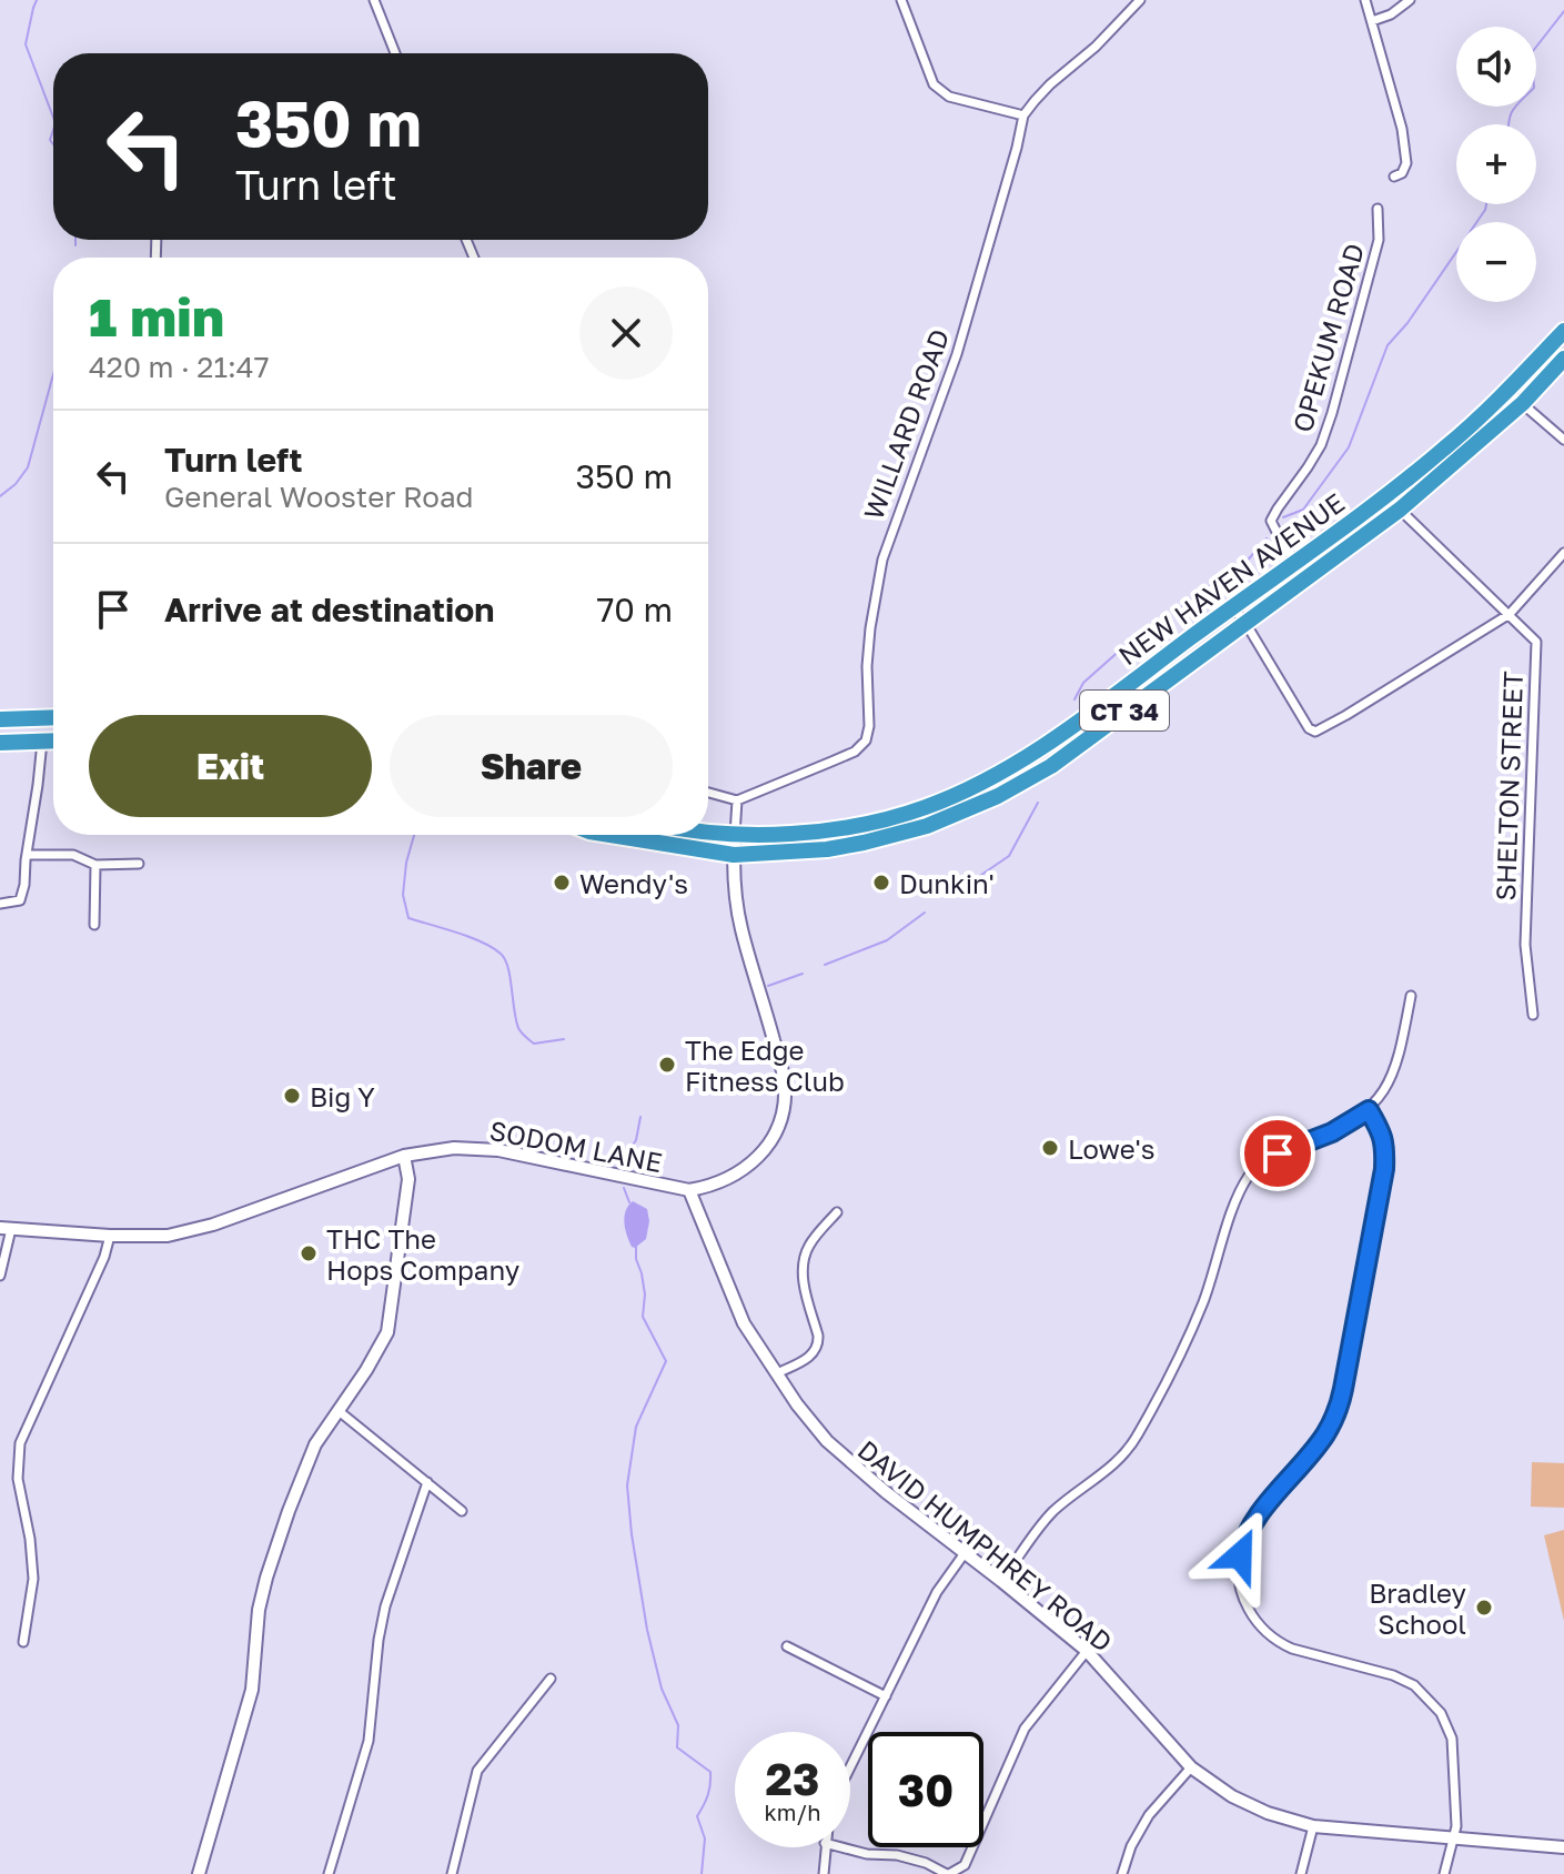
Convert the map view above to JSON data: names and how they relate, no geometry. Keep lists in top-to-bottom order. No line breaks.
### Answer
{"streets":{"highway":["NEW HAVEN AVENUE","CT 34"],"street":["OPEKUM ROAD","WILLARD ROAD","SHELTON STREET","SODOM LANE","DAVID HUMPHREY ROAD"]},"crossings":[["OPEKUM ROAD","NEW HAVEN AVENUE"],["NEW HAVEN AVENUE","CT 34"],["NEW HAVEN AVENUE","SHELTON STREET"],["NEW HAVEN AVENUE","SODOM LANE"],["CT 34","SODOM LANE"],["SODOM LANE","DAVID HUMPHREY ROAD"]],"places":["Wendy's","Dunkin'","The Edge Fitness Club","Big Y","Lowe's","THC The Hops Company","Bradley School"],"page":{"map_buttons":["+","−"],"turn":["350 m","Turn left"],"heading":["1 min","420 m · 21:47"],"list":[{"name":"Turn left","note":"General Wooster Road","value":"350 m"},{"name":"Arrive at destination","value":"70 m"}],"buttons":["Exit","Share"],"speed":"23 km/h","limit":"30"}}
